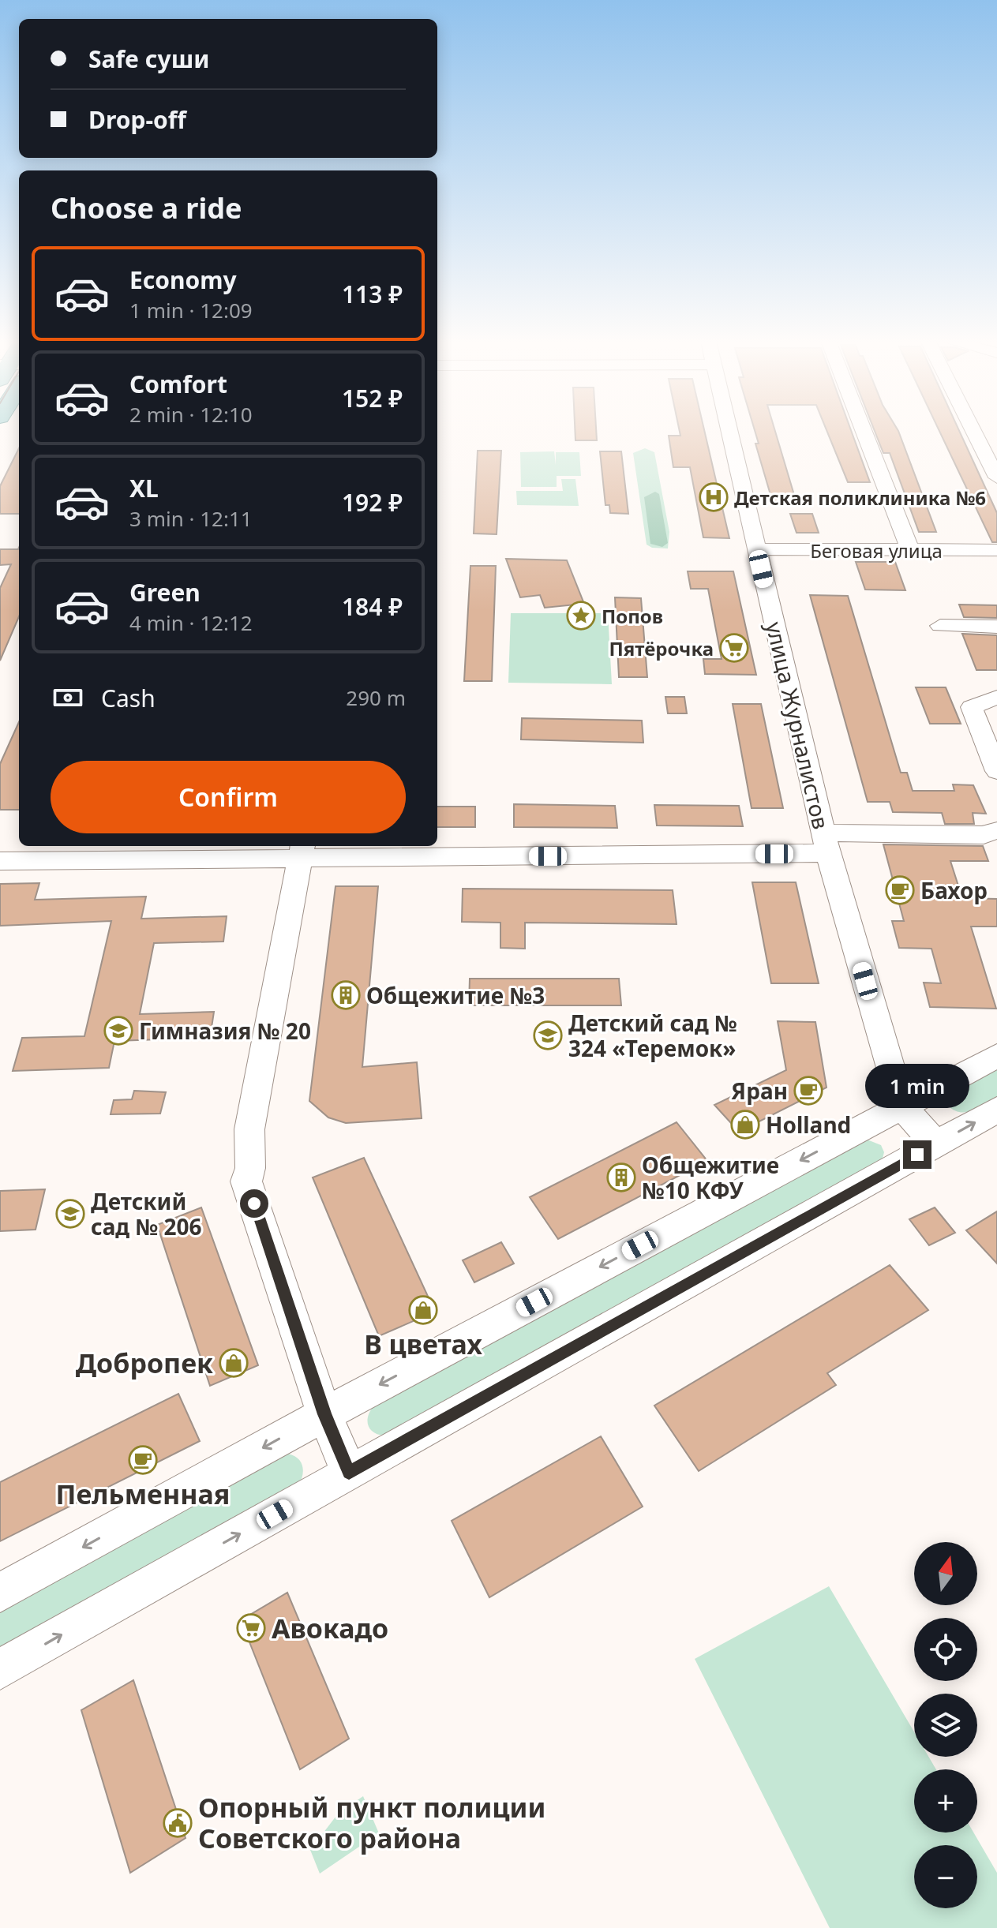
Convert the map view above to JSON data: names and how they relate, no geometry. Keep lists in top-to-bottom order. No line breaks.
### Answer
{"streets":{"street":["Беговая улица","улица Журналистов"]},"crossings":[["Беговая улица","улица Журналистов"]],"places":{"hospital":["Детская поликлиника №6"],"place":["Попов"],"supermarket":["Пятёрочка","Авокадо"],"cafe":["Бахор","Яран","Пельменная"],"building":["Общежитие №3","Общежитие №10 КФУ"],"school or university":["Гимназия № 20","Детский сад № 324 «Теремок»","Детский сад № 206"],"shop":["Holland","В цветах","Добропек"],"public building":["Опорный пункт полиции Советского района"]},"north":"top","page":{"banner":["Safe суши","Drop-off"],"heading":"Choose a ride","list":[{"name":"Economy","note":"1 min · 12:09","value":"113 ₽"},{"name":"Comfort","note":"2 min · 12:10","value":"152 ₽"},{"name":"XL","note":"3 min · 12:11","value":"192 ₽"},{"name":"Green","note":"4 min · 12:12","value":"184 ₽"}],"pay":["Cash","290 m"],"buttons":"Confirm","bubble":"1 min","map_buttons":["+","−"]}}
